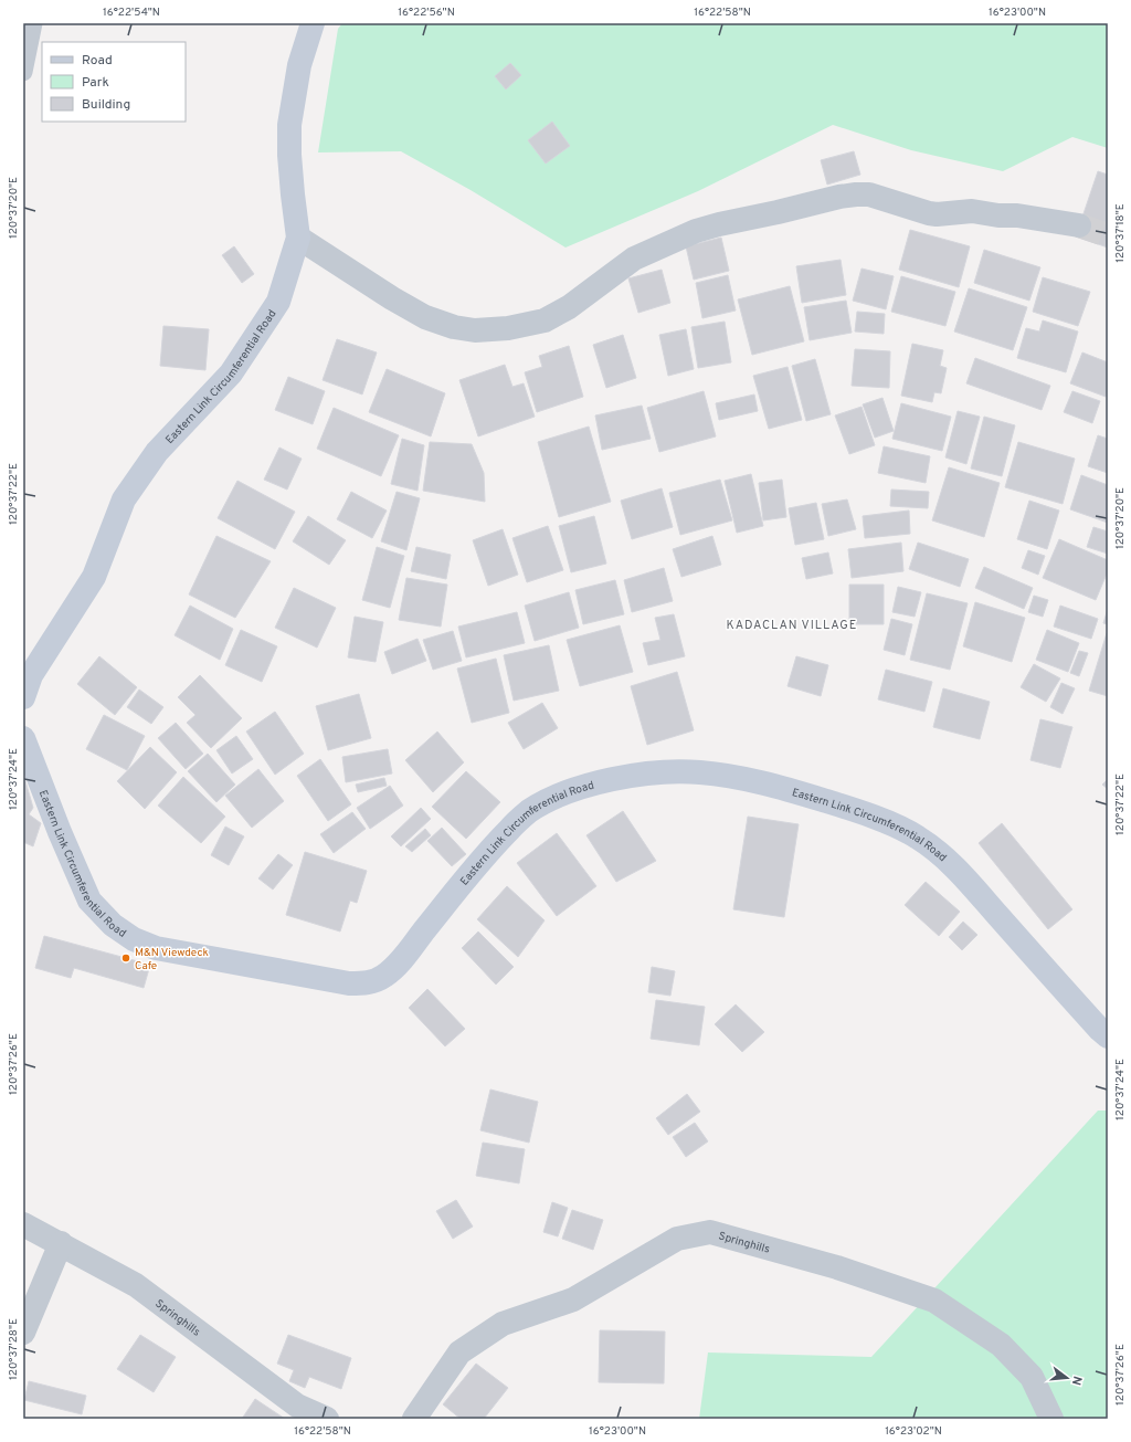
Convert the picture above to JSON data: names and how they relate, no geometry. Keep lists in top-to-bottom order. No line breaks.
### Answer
{"streets":{"main road":["Eastern Link Circumferential Road"],"street":["Springhills"]},"districts":["KADACLAN VILLAGE"],"places":["M&N Viewdeck Cafe"],"legend":["Road","Park","Building"],"north":"right","coordinates":["16°22'54\"N","16°22'56\"N","16°22'58\"N","16°23'00\"N","120°37'20\"E","120°37'18\"E","120°37'22\"E","120°37'24\"E","120°37'26\"E","120°37'28\"E","16°23'02\"N"]}
